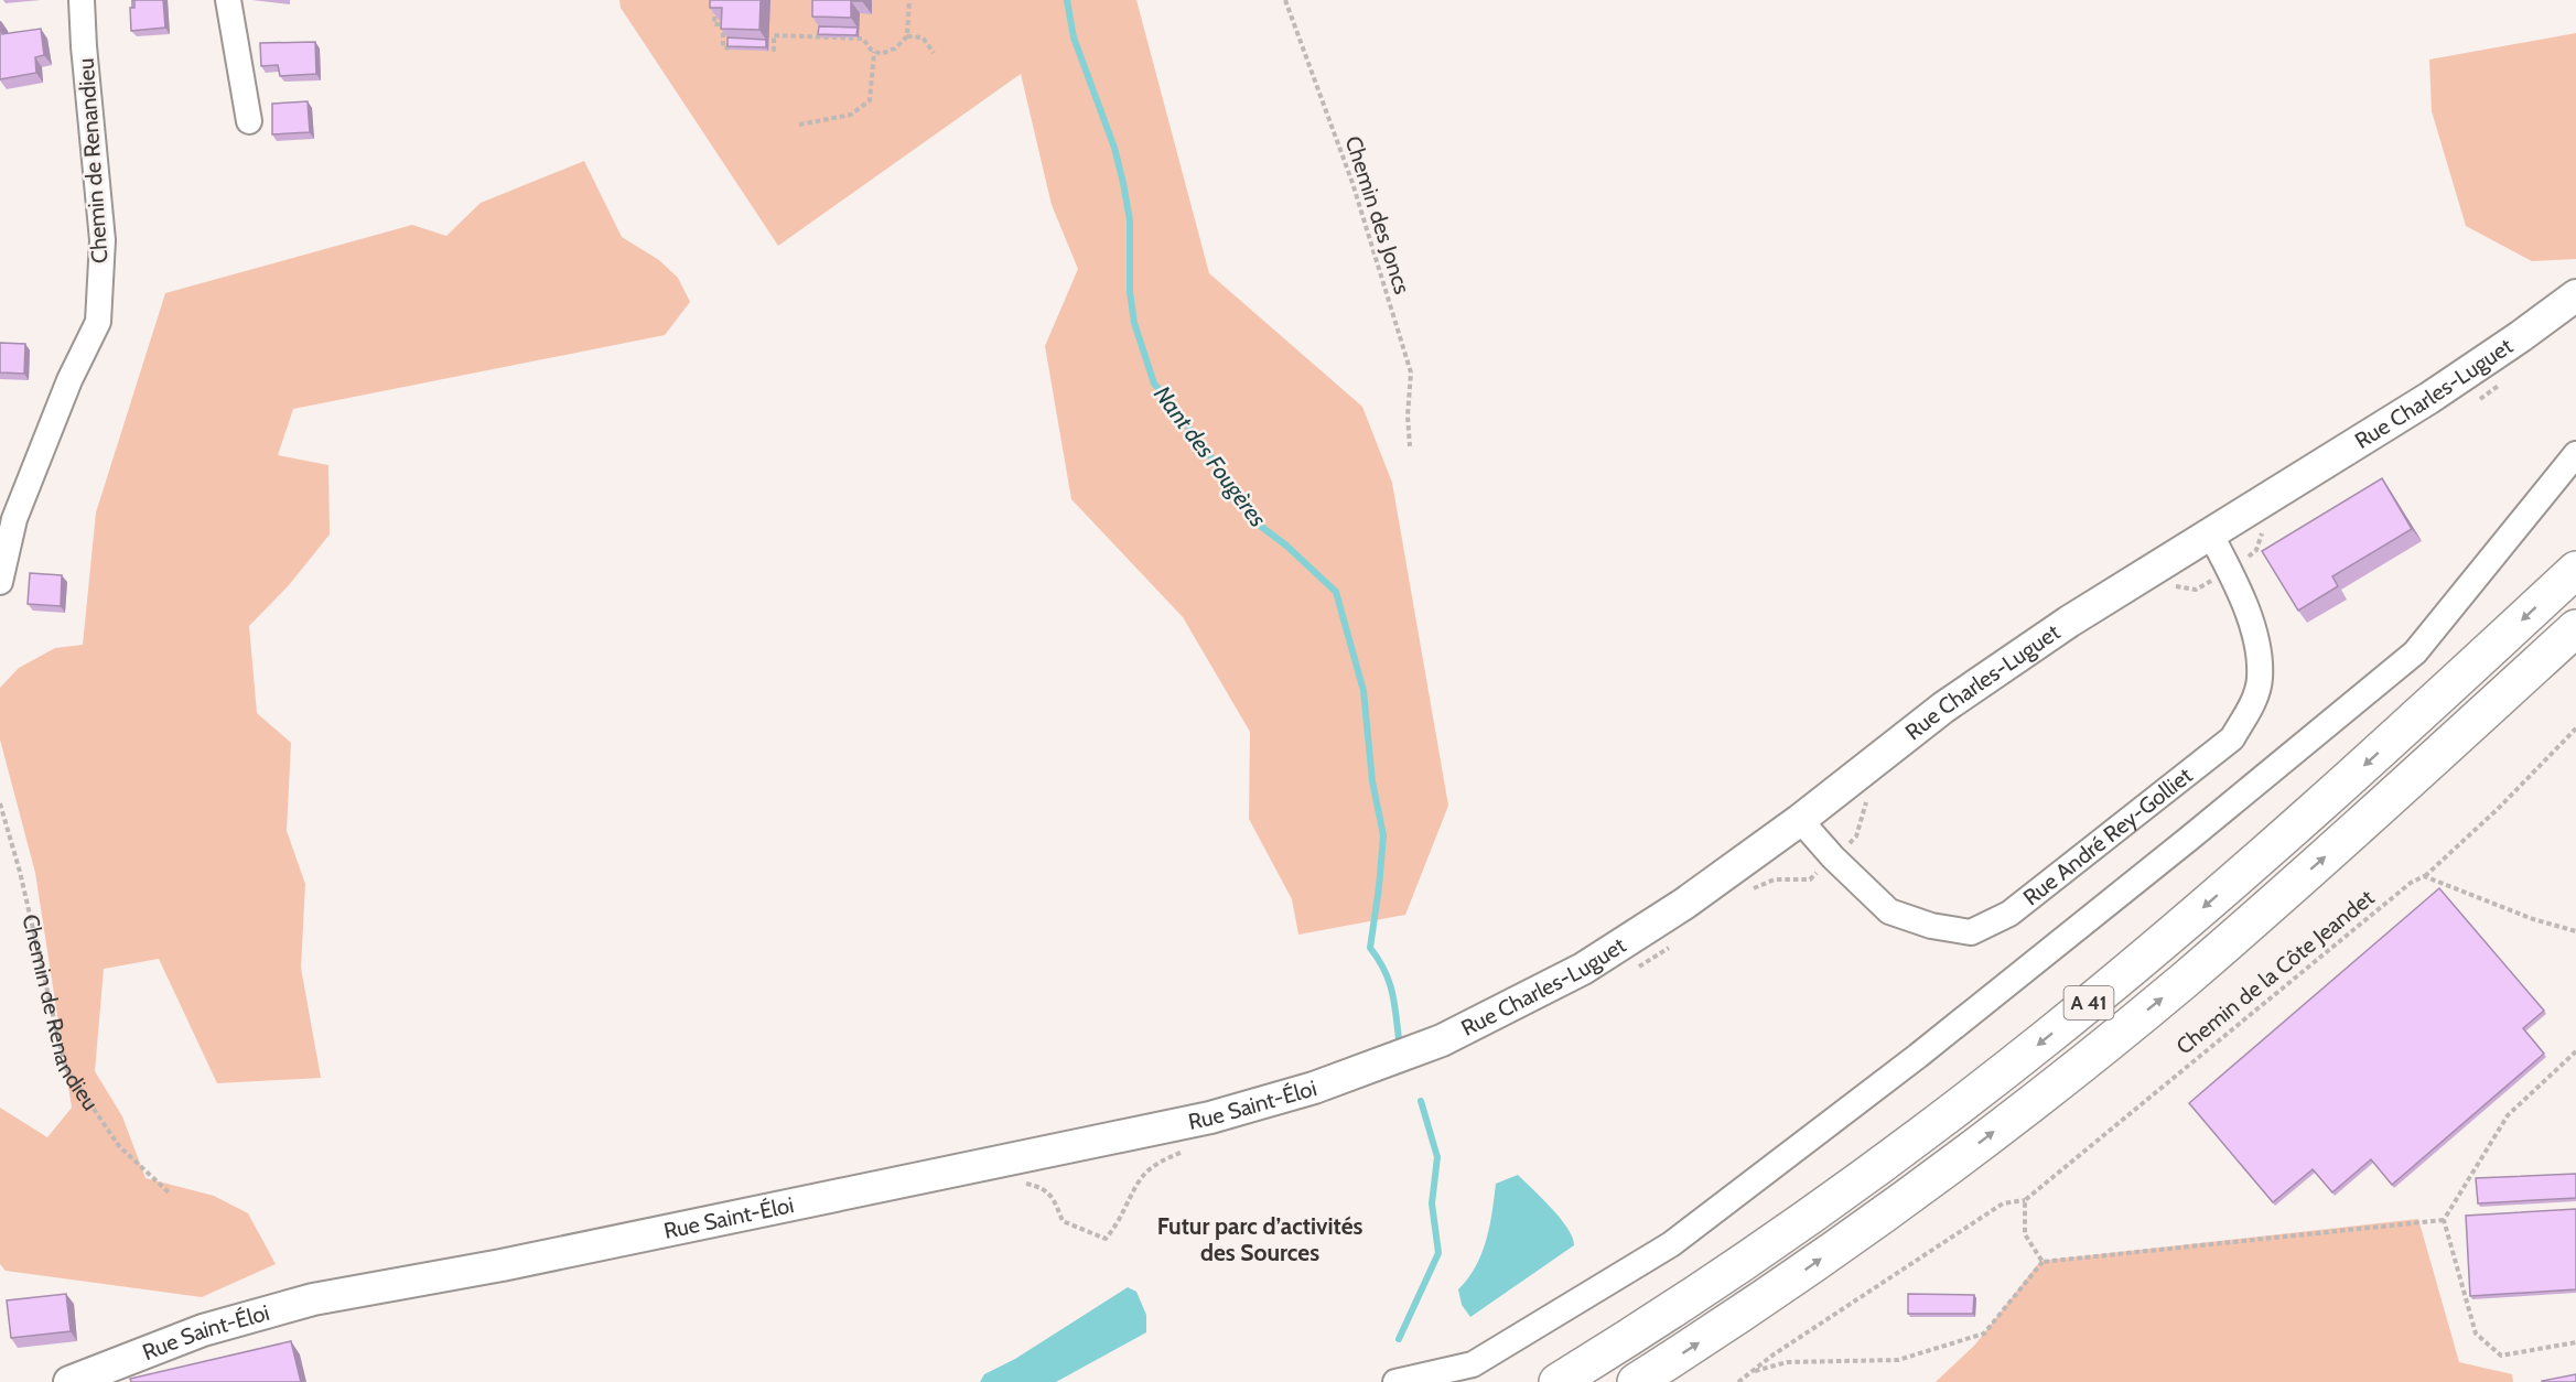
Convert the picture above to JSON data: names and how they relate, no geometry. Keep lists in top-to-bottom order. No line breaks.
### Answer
{"streets":{"highway":["A 41"],"main road":["Rue Charles-Luguet","Rue Saint-Éloi"],"street":["Chemin de Renandieu","Rue André Rey-Golliet"],"path":["Chemin des Joncs","Chemin de la Côte Jeandet"]},"crossings":[["Rue Charles-Luguet","Rue André Rey-Golliet"],["Rue Charles-Luguet","Rue Saint-Éloi"]],"districts":["Futur parc d’activités des Sources"],"water":["Nant des Fougères"]}
